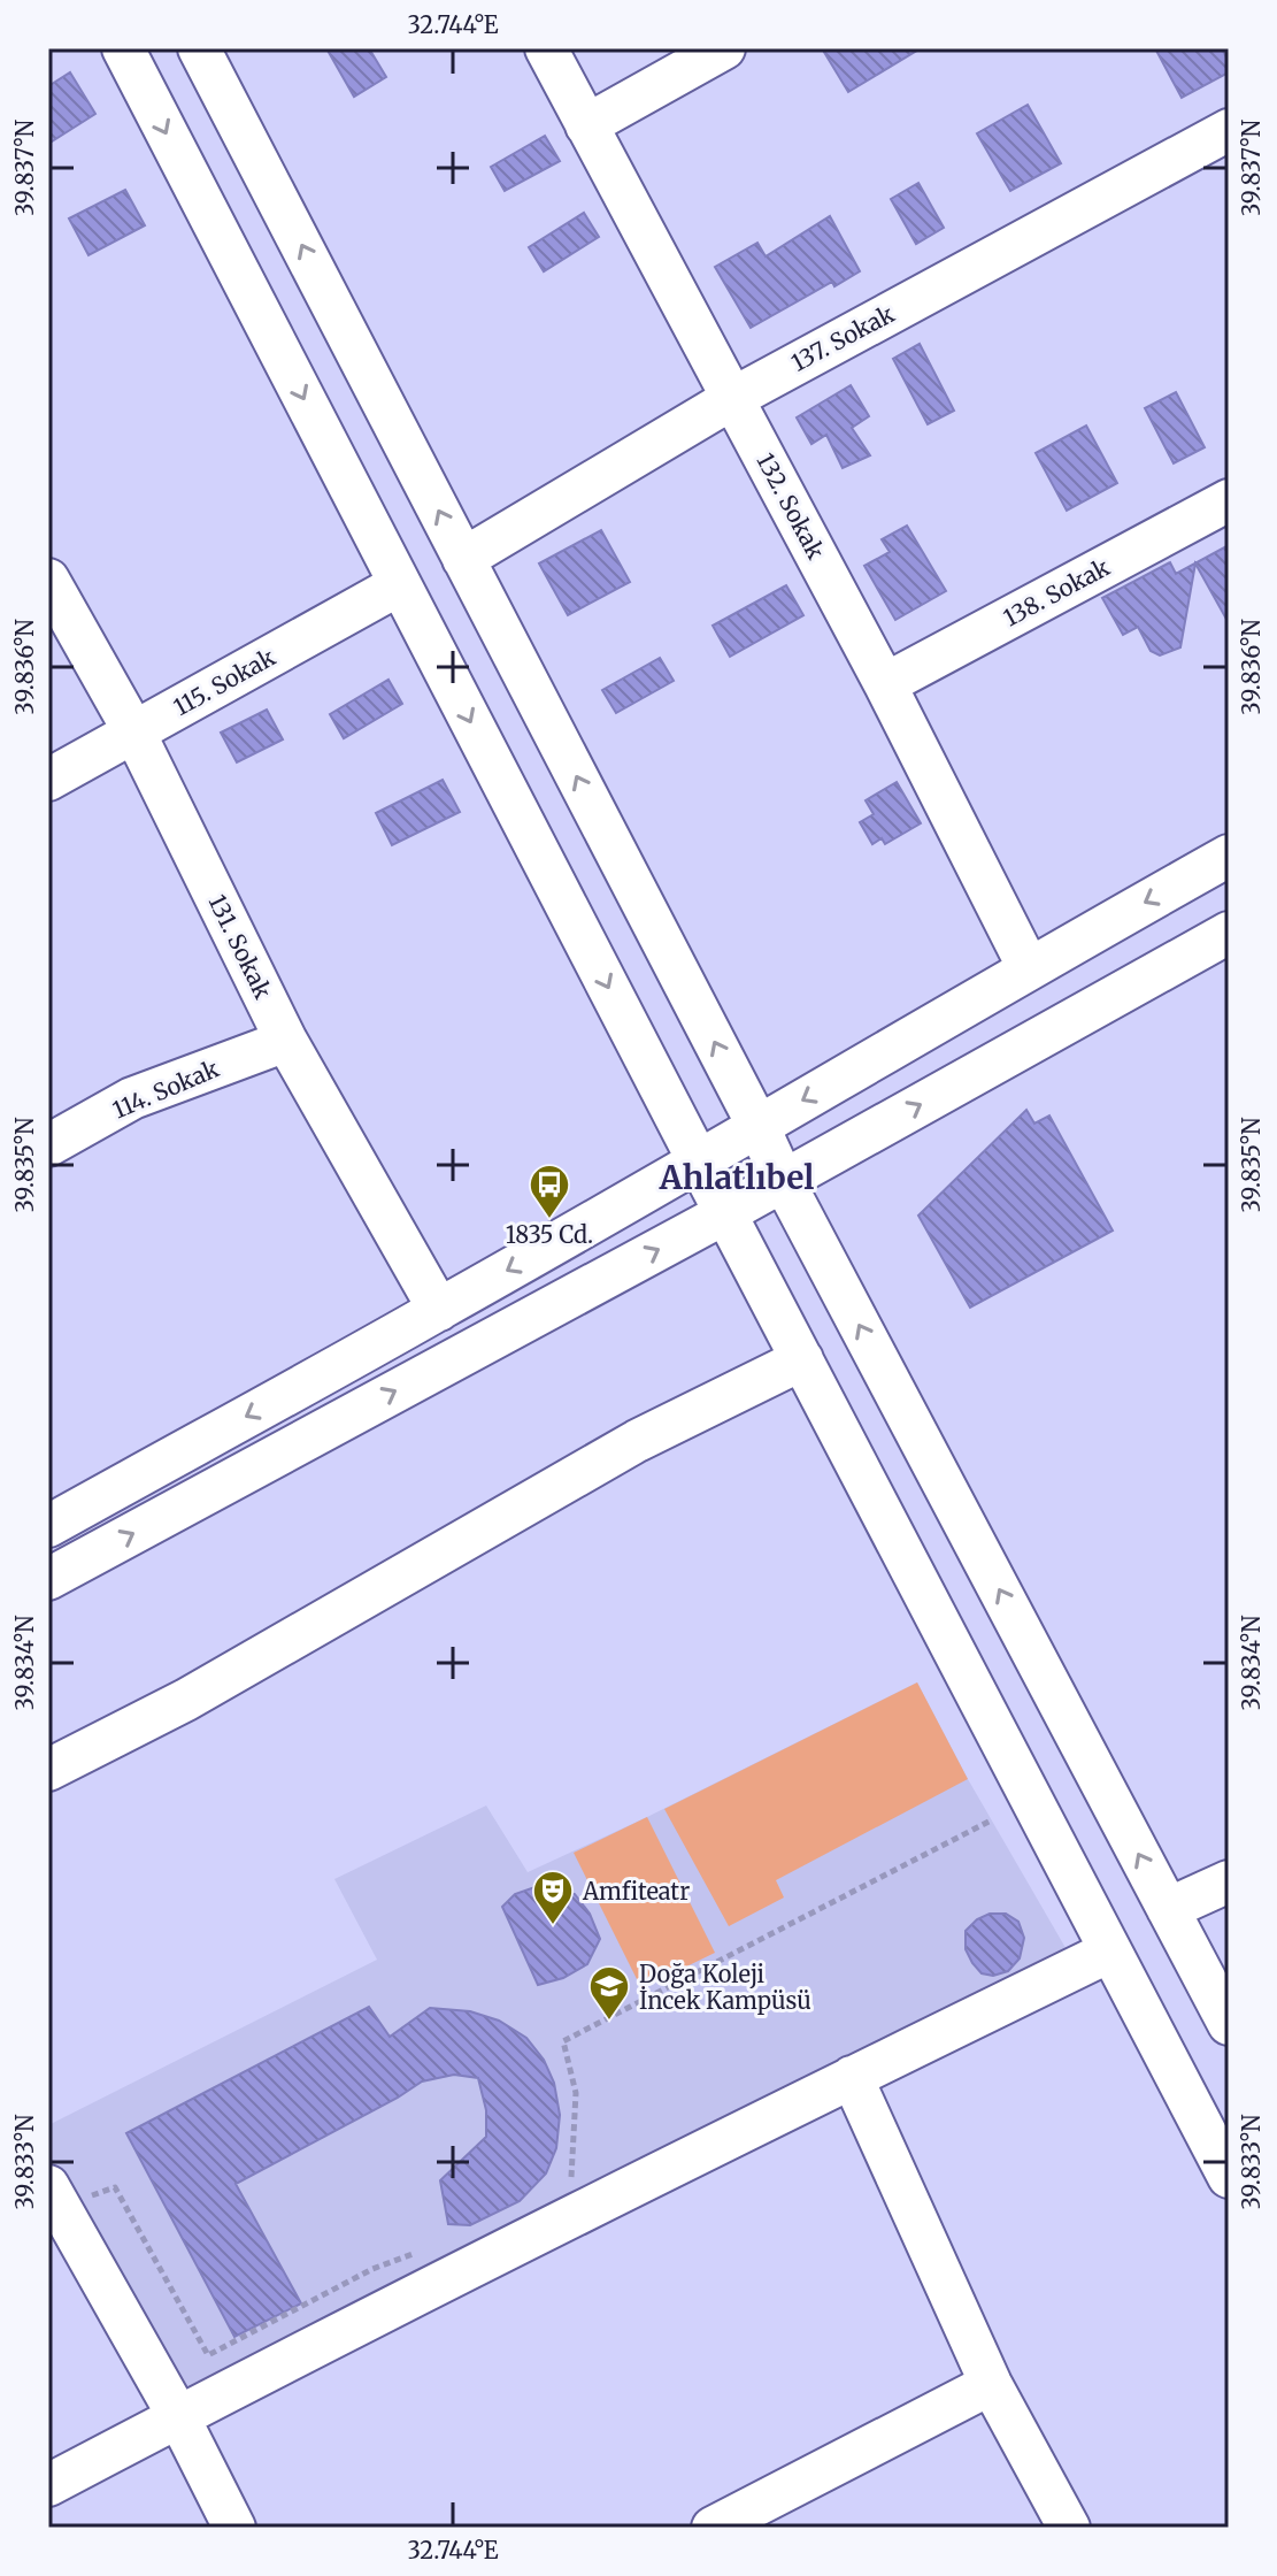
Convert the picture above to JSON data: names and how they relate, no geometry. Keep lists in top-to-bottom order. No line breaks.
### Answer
{"streets":{"street":["137. Sokak","132. Sokak","138. Sokak","115. Sokak","131. Sokak","114. Sokak"]},"crossings":[["137. Sokak","132. Sokak"],["132. Sokak","138. Sokak"],["115. Sokak","131. Sokak"],["131. Sokak","114. Sokak"]],"districts":["Ahlatlıbel"],"places":{"bus stop":["1835 Cd."],"theatre":["Amfiteatr"],"school or university":["Doğa Koleji İncek Kampüsü"]},"coordinates":["32.744°E","39.837°N","39.836°N","39.835°N","39.834°N","39.833°N"]}
